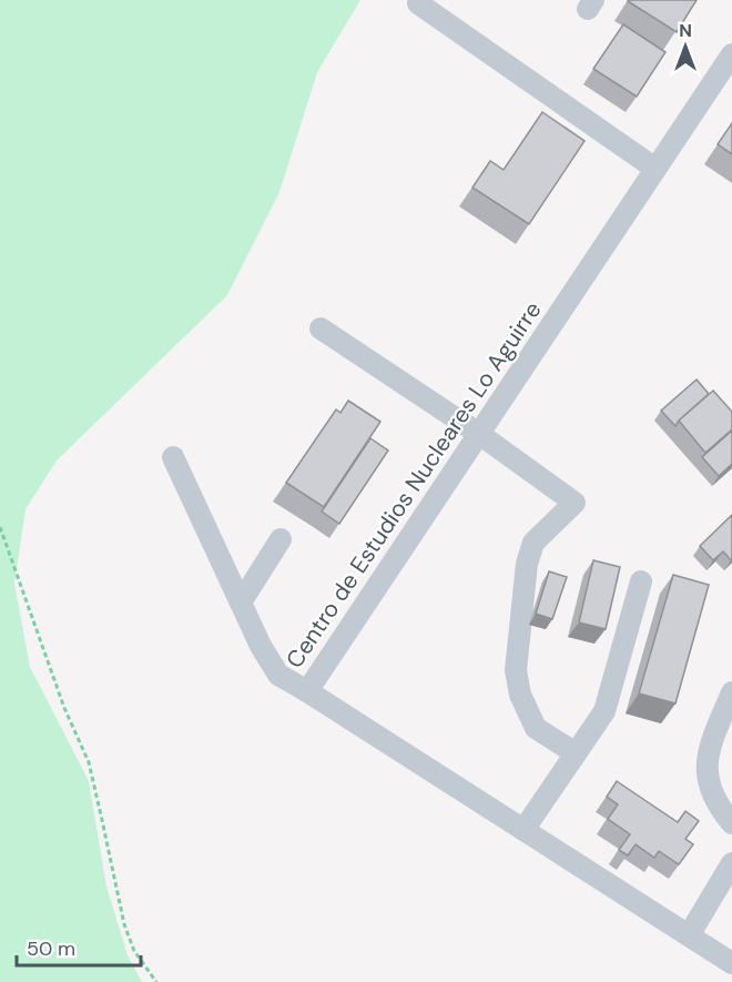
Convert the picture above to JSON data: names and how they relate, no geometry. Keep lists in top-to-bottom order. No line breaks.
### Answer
{"streets":{"lane":["Centro de Estudios Nucleares Lo Aguirre"]},"scale_bar":"50 m","north":"top"}
